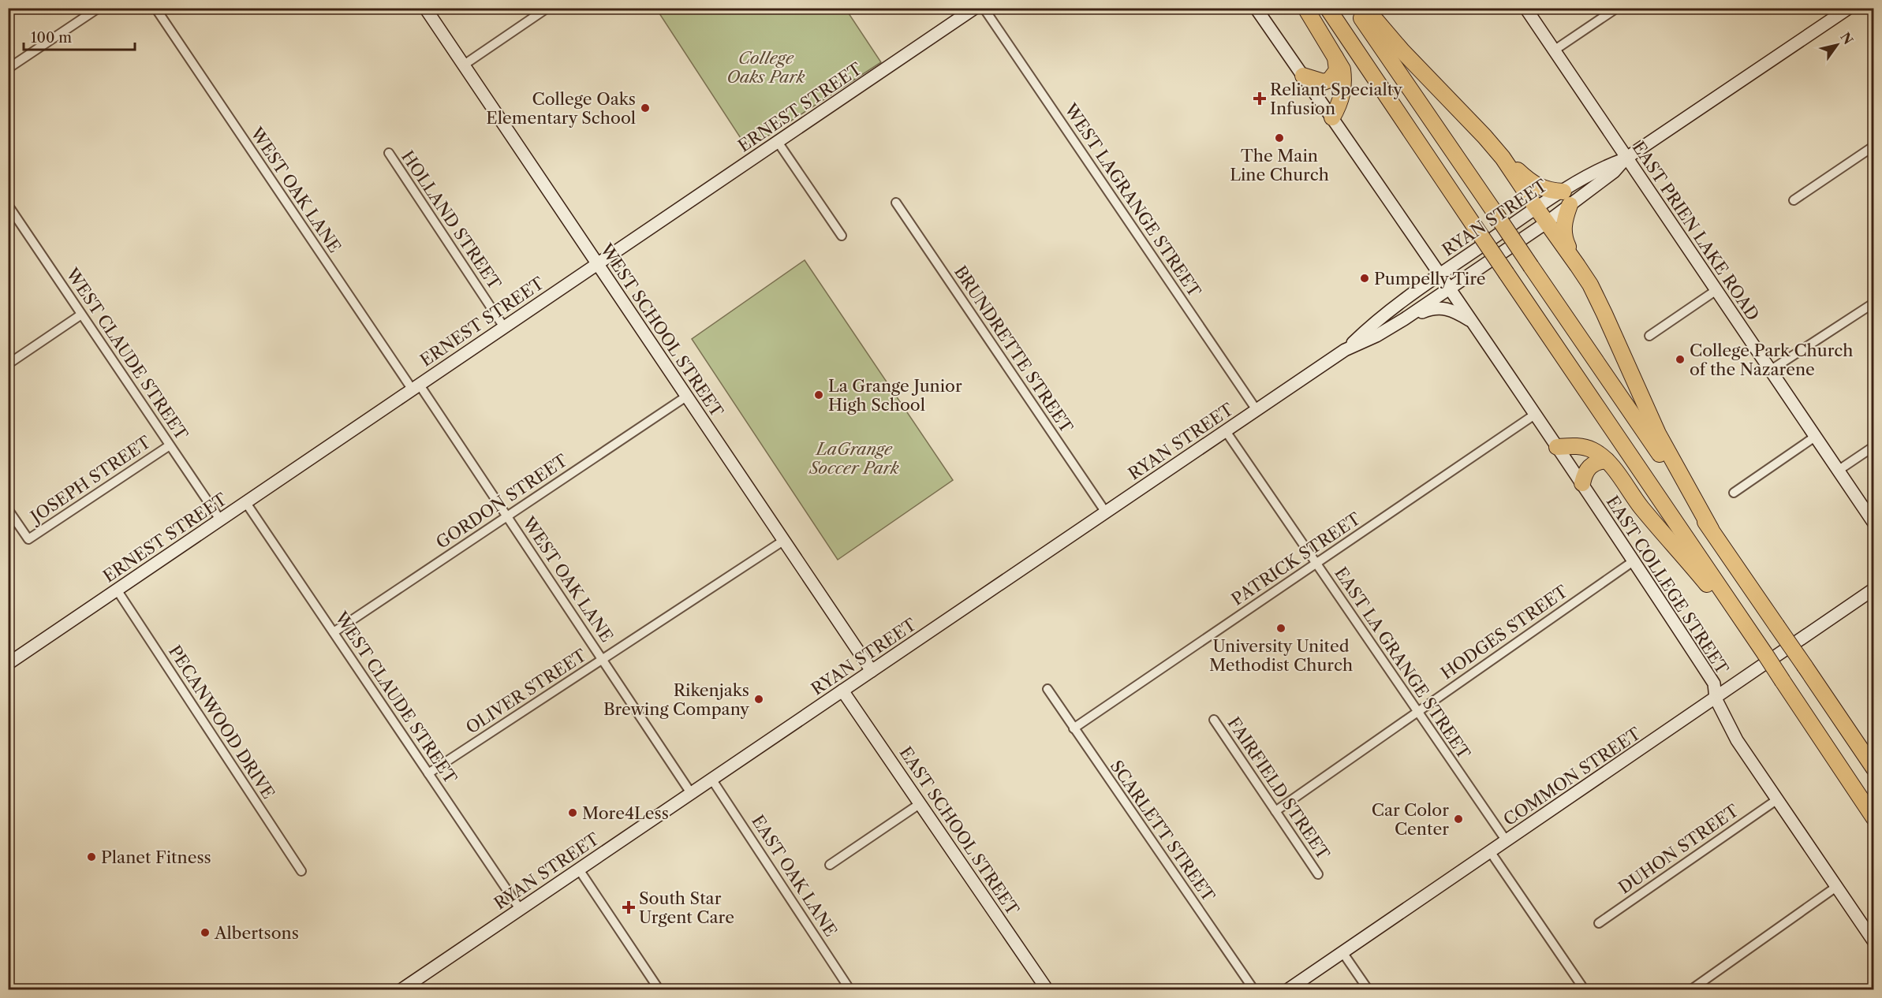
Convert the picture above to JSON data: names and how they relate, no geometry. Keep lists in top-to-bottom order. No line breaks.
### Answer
{"streets":{"street":["ERNEST STREET","WEST OAK LANE","WEST LAGRANGE STREET","RYAN STREET","HOLLAND STREET","EAST PRIEN LAKE ROAD","WEST SCHOOL STREET","BRUNDRETTE STREET","WEST CLAUDE STREET","JOSEPH STREET","GORDON STREET","PATRICK STREET","EAST COLLEGE STREET","HODGES STREET","EAST LA GRANGE STREET","OLIVER STREET","PECANWOOD DRIVE","COMMON STREET","FAIRFIELD STREET","EAST SCHOOL STREET","SCARLETT STREET","DUHON STREET","EAST OAK LANE"]},"crossings":[["ERNEST STREET","WEST OAK LANE"],["ERNEST STREET","HOLLAND STREET"],["ERNEST STREET","WEST SCHOOL STREET"],["ERNEST STREET","WEST CLAUDE STREET"],["ERNEST STREET","PECANWOOD DRIVE"],["WEST OAK LANE","RYAN STREET"],["WEST OAK LANE","GORDON STREET"],["WEST OAK LANE","OLIVER STREET"],["WEST LAGRANGE STREET","RYAN STREET"],["RYAN STREET","EAST PRIEN LAKE ROAD"],["RYAN STREET","WEST SCHOOL STREET"],["RYAN STREET","BRUNDRETTE STREET"],["RYAN STREET","WEST CLAUDE STREET"],["RYAN STREET","EAST COLLEGE STREET"],["RYAN STREET","EAST LA GRANGE STREET"],["RYAN STREET","EAST SCHOOL STREET"],["RYAN STREET","EAST OAK LANE"],["WEST SCHOOL STREET","GORDON STREET"],["WEST SCHOOL STREET","OLIVER STREET"],["WEST CLAUDE STREET","JOSEPH STREET"],["WEST CLAUDE STREET","GORDON STREET"],["WEST CLAUDE STREET","OLIVER STREET"],["PATRICK STREET","EAST COLLEGE STREET"],["PATRICK STREET","EAST LA GRANGE STREET"],["PATRICK STREET","SCARLETT STREET"],["EAST COLLEGE STREET","HODGES STREET"],["EAST COLLEGE STREET","COMMON STREET"],["EAST COLLEGE STREET","DUHON STREET"],["HODGES STREET","EAST LA GRANGE STREET"],["HODGES STREET","FAIRFIELD STREET"],["EAST LA GRANGE STREET","COMMON STREET"]],"parks":["College Oaks Park","LaGrange Soccer Park"],"places":{"health":["Reliant Specialty Infusion","South Star Urgent Care"],"other":["College Oaks Elementary School","The Main Line Church","Pumpelly Tire","College Park Church of the Nazarene","La Grange Junior High School","University United Methodist Church","Rikenjaks Brewing Company","More4Less","Car Color Center","Planet Fitness","Albertsons"]},"scale_bar":"100 m","north":"top right"}
